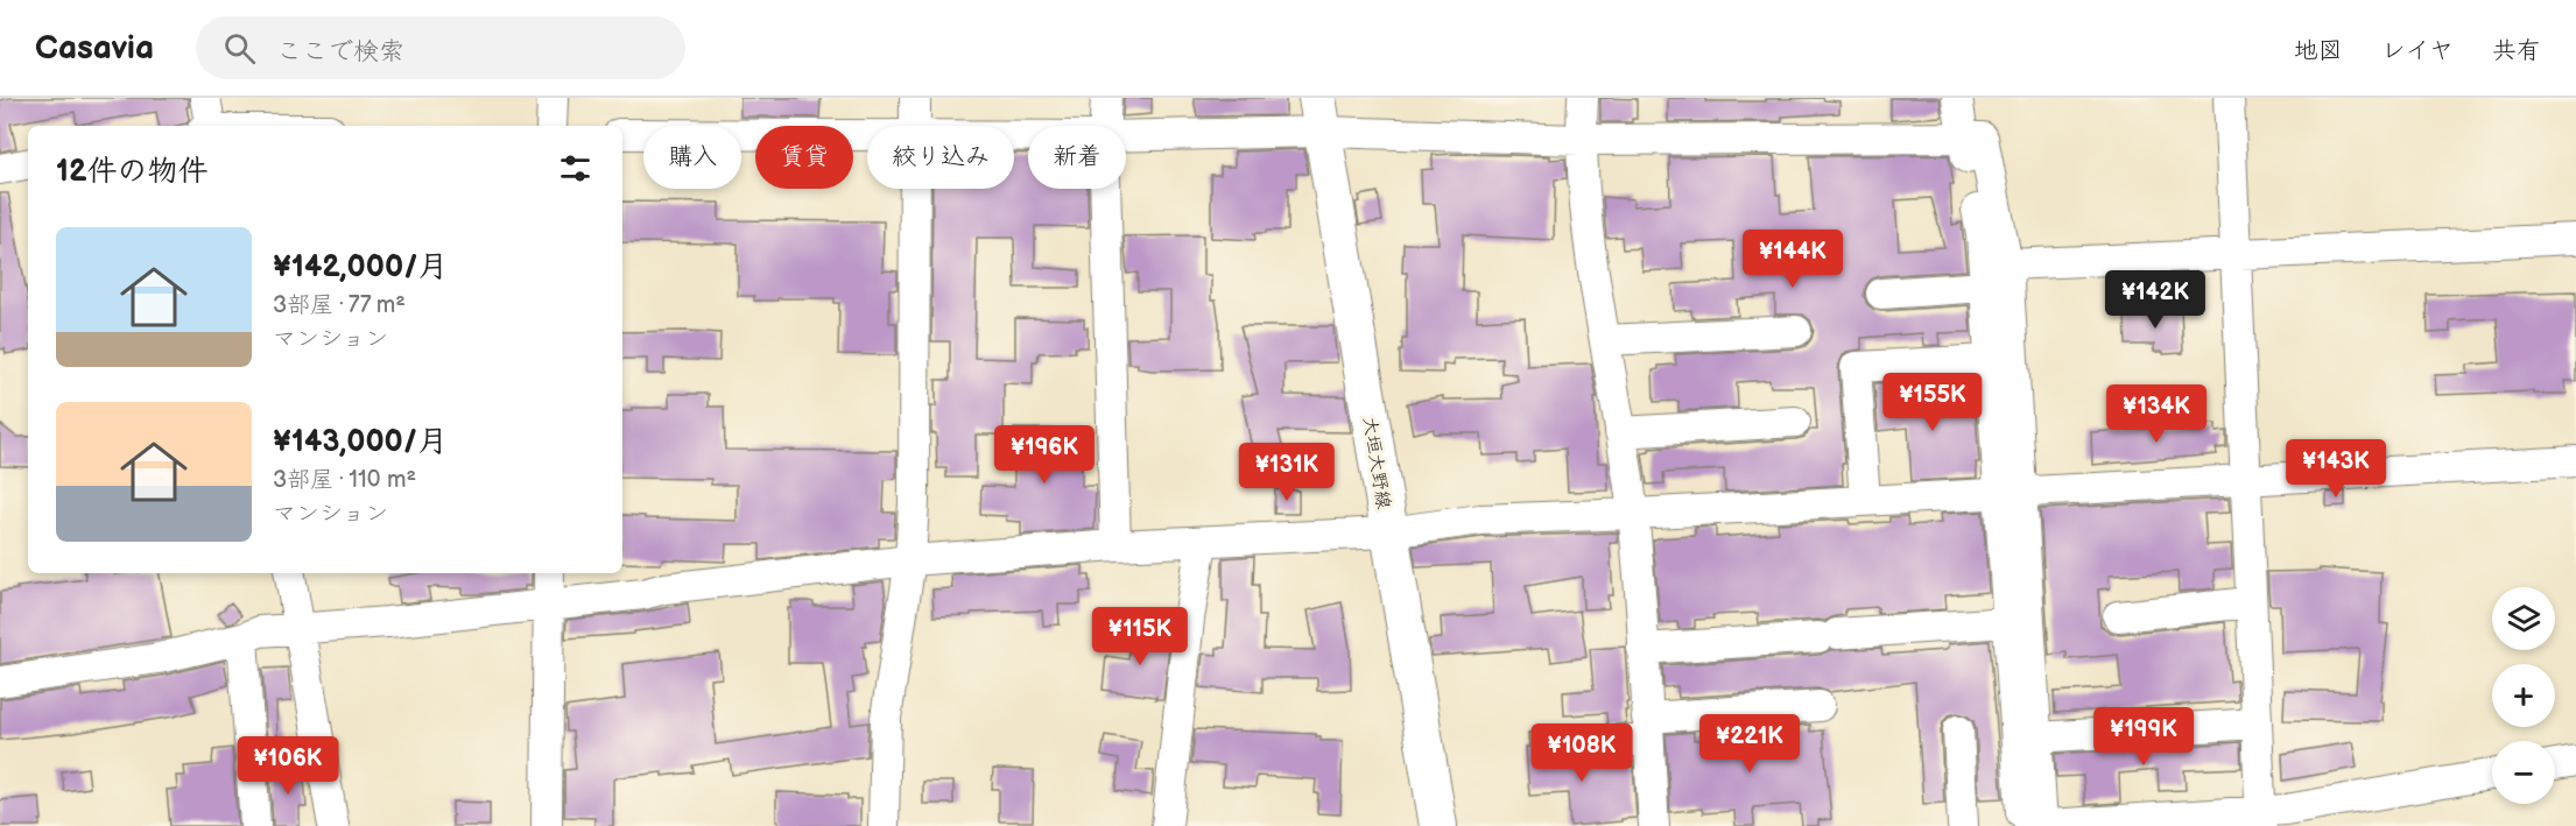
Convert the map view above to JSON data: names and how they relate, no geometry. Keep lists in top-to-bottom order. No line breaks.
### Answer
{"streets":{"main road":["大垣大野線"]},"page":{"header":"Casavia","search":"ここで検索","nav":["地図","レイヤ","共有"],"chip":["購入","賃貸","絞り込み","新着"],"heading":"12件の物件","list":[{"name":"¥142,000/月","note":"3部屋 · 77 m² · マンション"},{"name":"¥143,000/月","note":"3部屋 · 110 m² · マンション"}],"price":["¥144K","¥142K","¥155K","¥134K","¥196K","¥143K","¥131K","¥115K","¥199K","¥221K","¥108K","¥106K"],"map_buttons":["+","−"]}}
